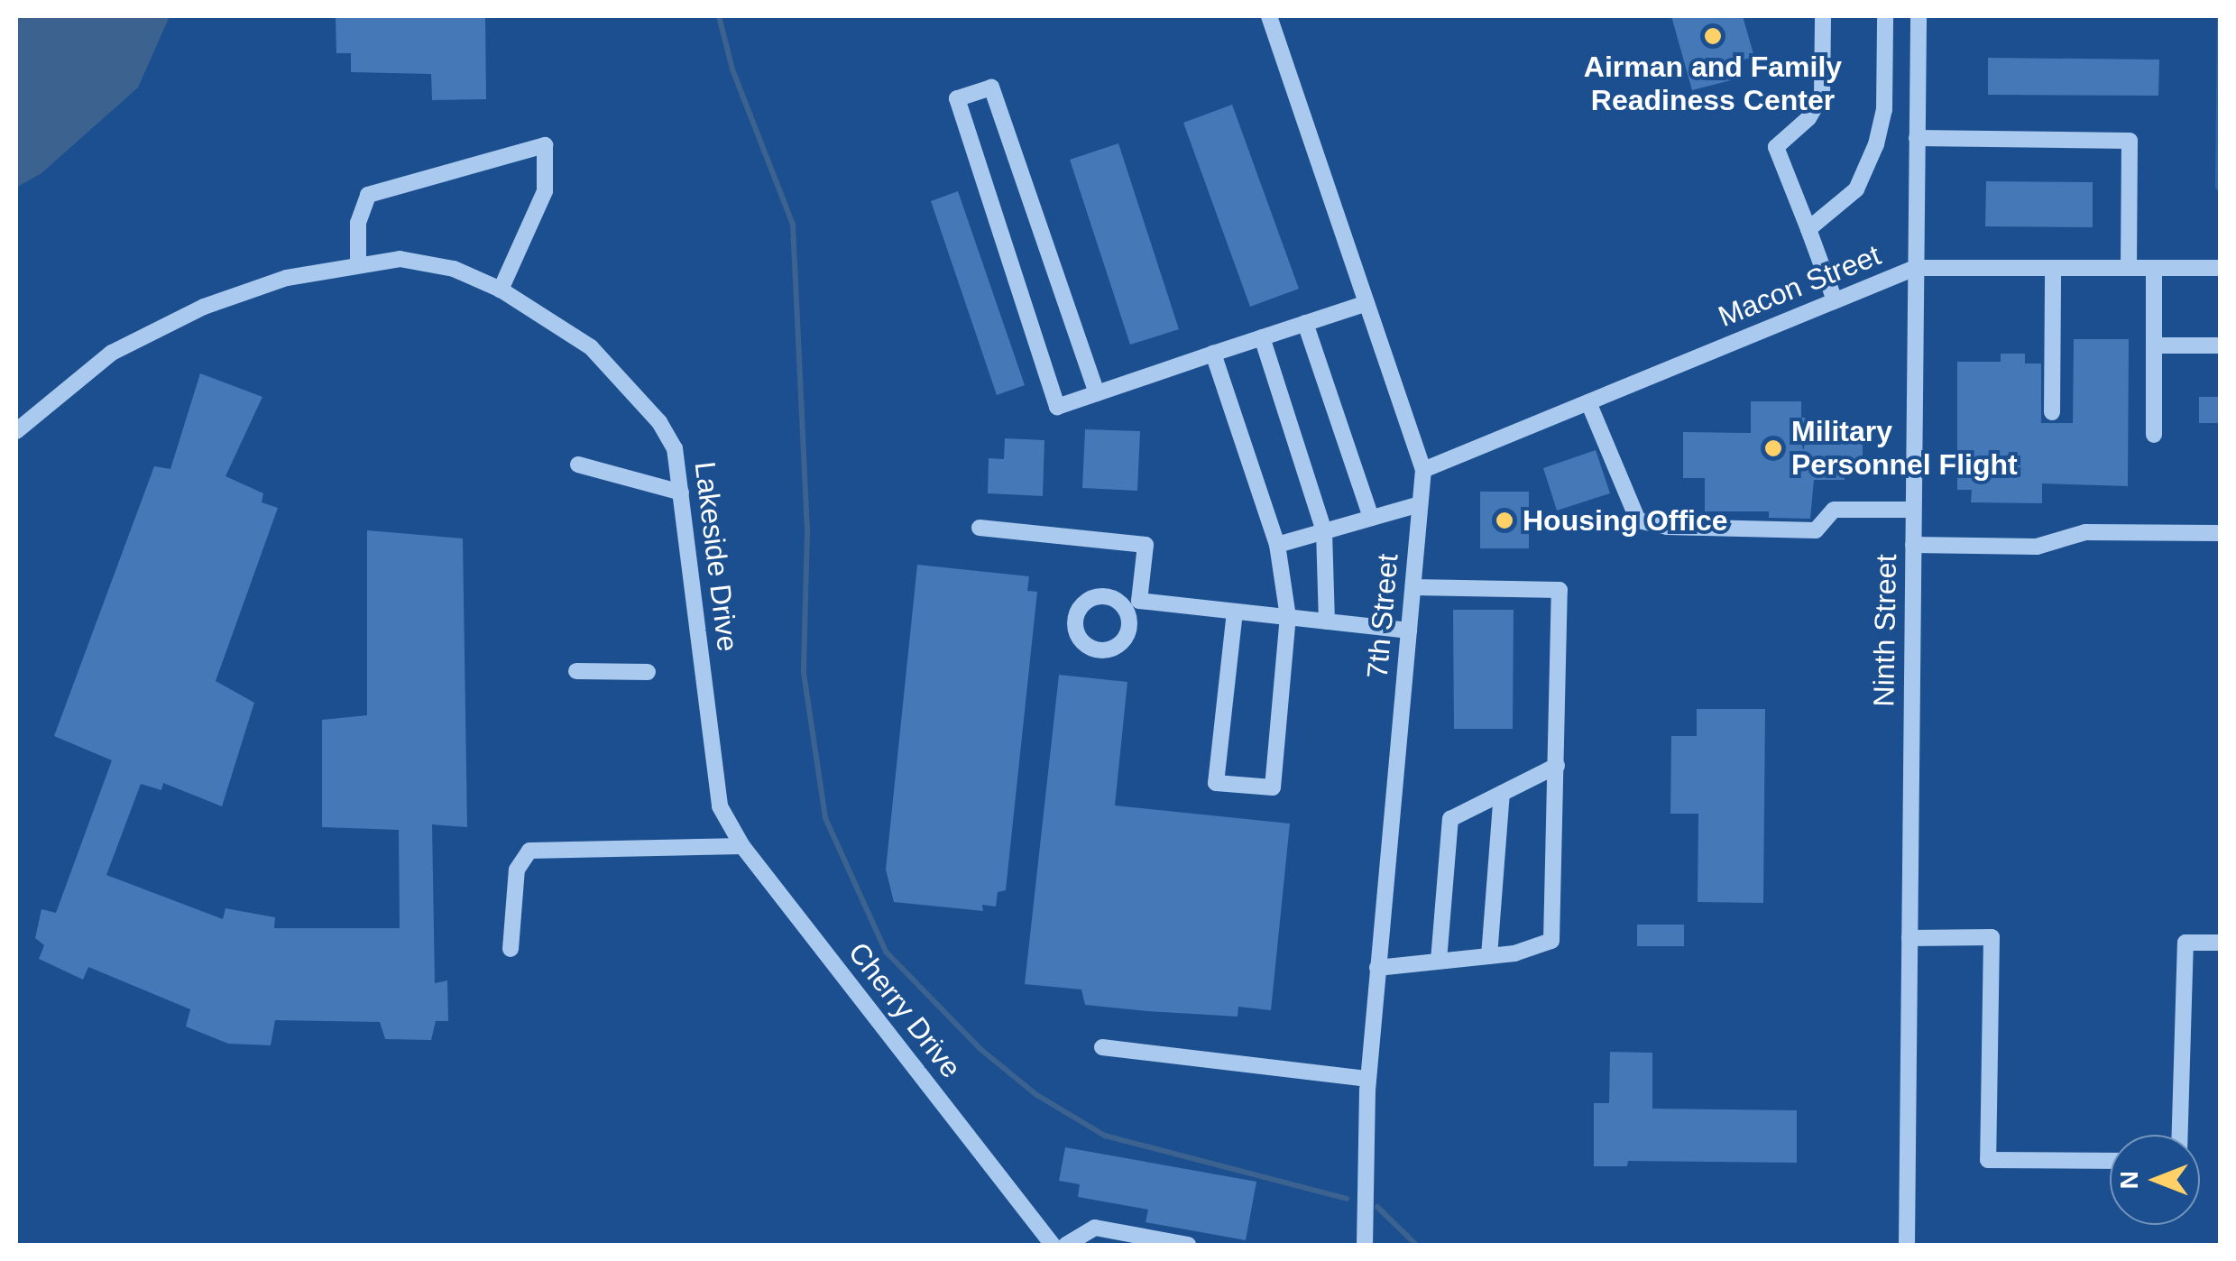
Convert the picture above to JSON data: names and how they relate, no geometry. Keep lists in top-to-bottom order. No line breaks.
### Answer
{"streets":{"street":["Macon Street","Lakeside Drive","7th Street","Ninth Street","Cherry Drive"]},"crossings":[["Macon Street","7th Street"],["Macon Street","Ninth Street"],["Lakeside Drive","Cherry Drive"]],"places":["Airman and Family Readiness Center","Military Personnel Flight","Housing Office"],"north":"left"}
